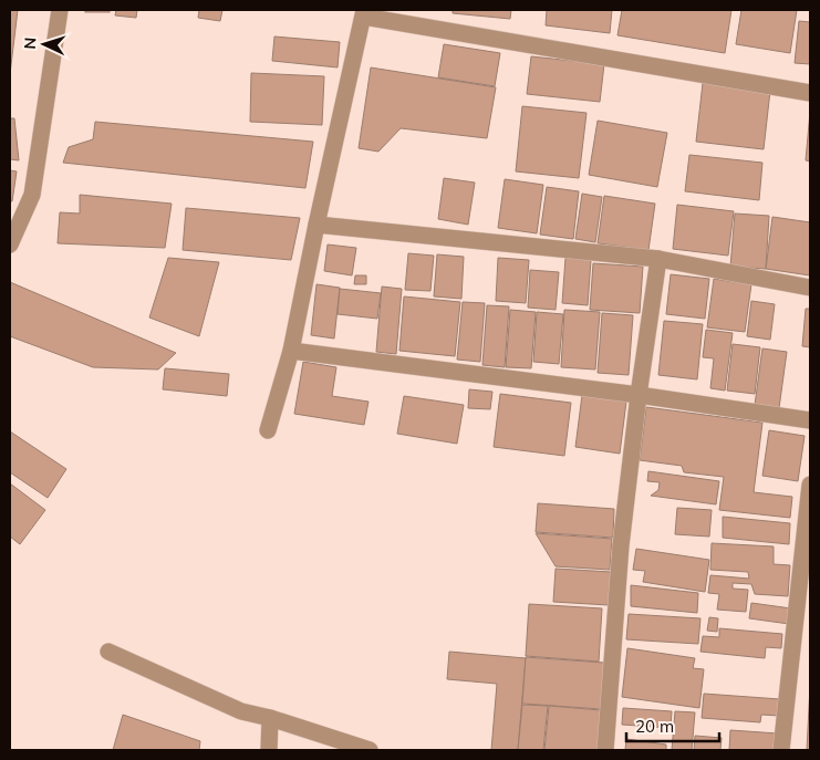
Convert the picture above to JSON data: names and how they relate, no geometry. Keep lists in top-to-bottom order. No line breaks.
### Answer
{"scale_bar":"20 m","north":"left"}
